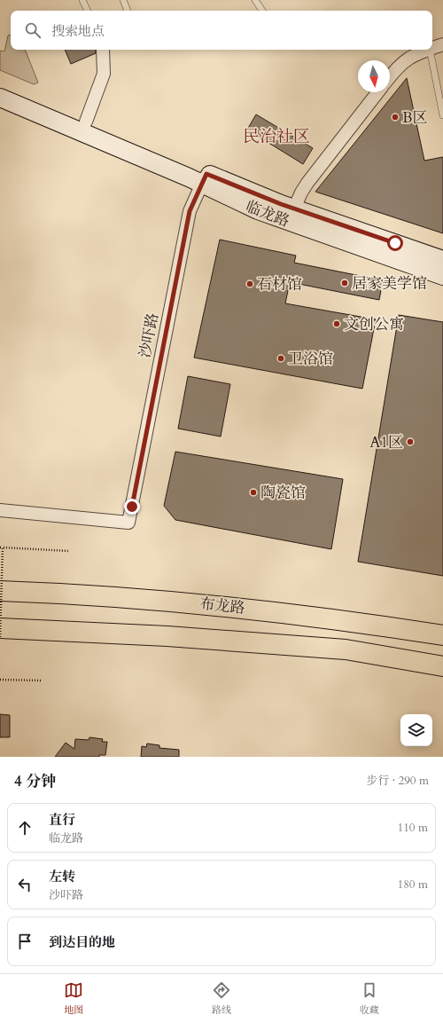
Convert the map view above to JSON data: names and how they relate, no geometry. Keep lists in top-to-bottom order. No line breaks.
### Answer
{"streets":{"main road":["临龙路","布龙路"],"street":["沙吓路"]},"crossings":[["临龙路","沙吓路"]],"districts":["民治社区"],"places":["B区","居家美学馆","石材馆","文创公寓","卫浴馆","A1区","陶瓷馆"],"north":"bottom","page":{"search":"搜索地点","heading":["4 分钟","步行 · 290 m"],"list":[["直行","临龙路","110 m"],["左转","沙吓路","180 m"],"到达目的地"],"nav":["地图","路线","收藏"]}}
